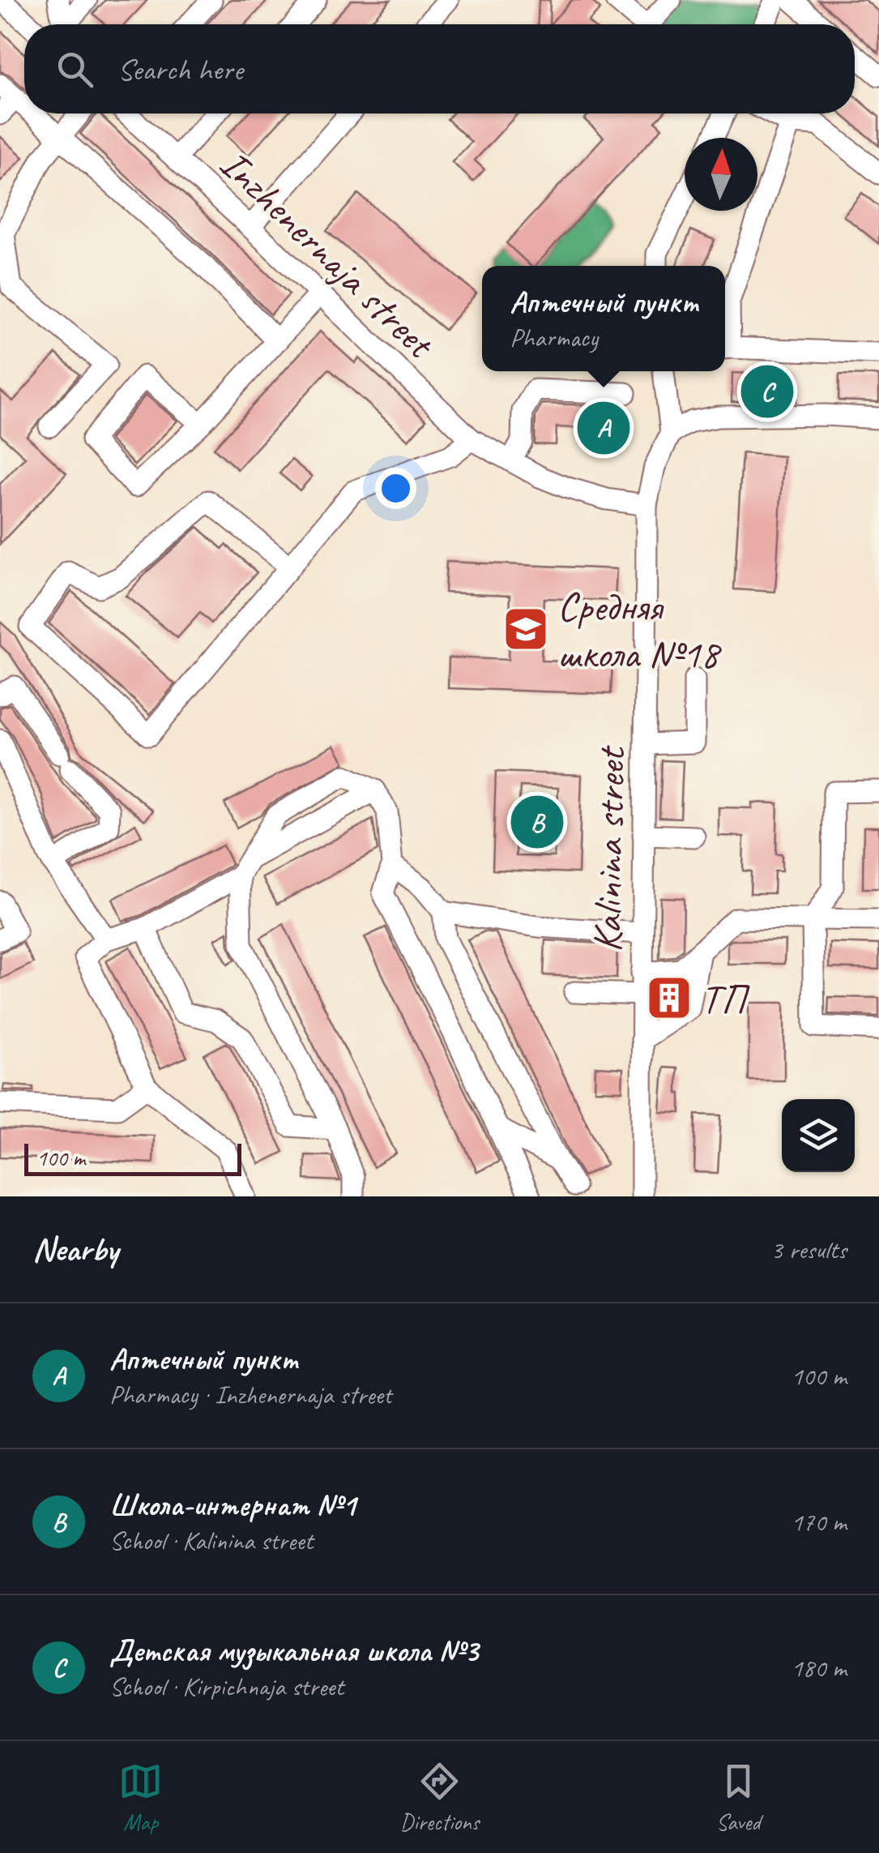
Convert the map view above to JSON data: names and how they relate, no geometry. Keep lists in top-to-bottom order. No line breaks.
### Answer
{"streets":{"street":["Inzhenernaja street","Kalinina street"]},"crossings":[["Inzhenernaja street","Kalinina street"]],"places":{"school or university":["Средняя школа №18"],"building":["ТП"]},"scale_bar":"100 m","north":"top","page":{"search":"Search here","popup":["Аптечный пункт","Pharmacy"],"pins":["C","A","B"],"scale":"100 m","heading":["Nearby","3 results"],"list":[{"mark":"A","name":"Аптечный пункт","note":"Pharmacy · Inzhenernaja street","value":"100 m"},{"mark":"B","name":"Школа-интернат №1","note":"School · Kalinina street","value":"170 m"},{"mark":"C","name":"Детская музыкальная школа №3","note":"School · Kirpichnaja street","value":"180 m"}],"nav":["Map","Directions","Saved"]}}
